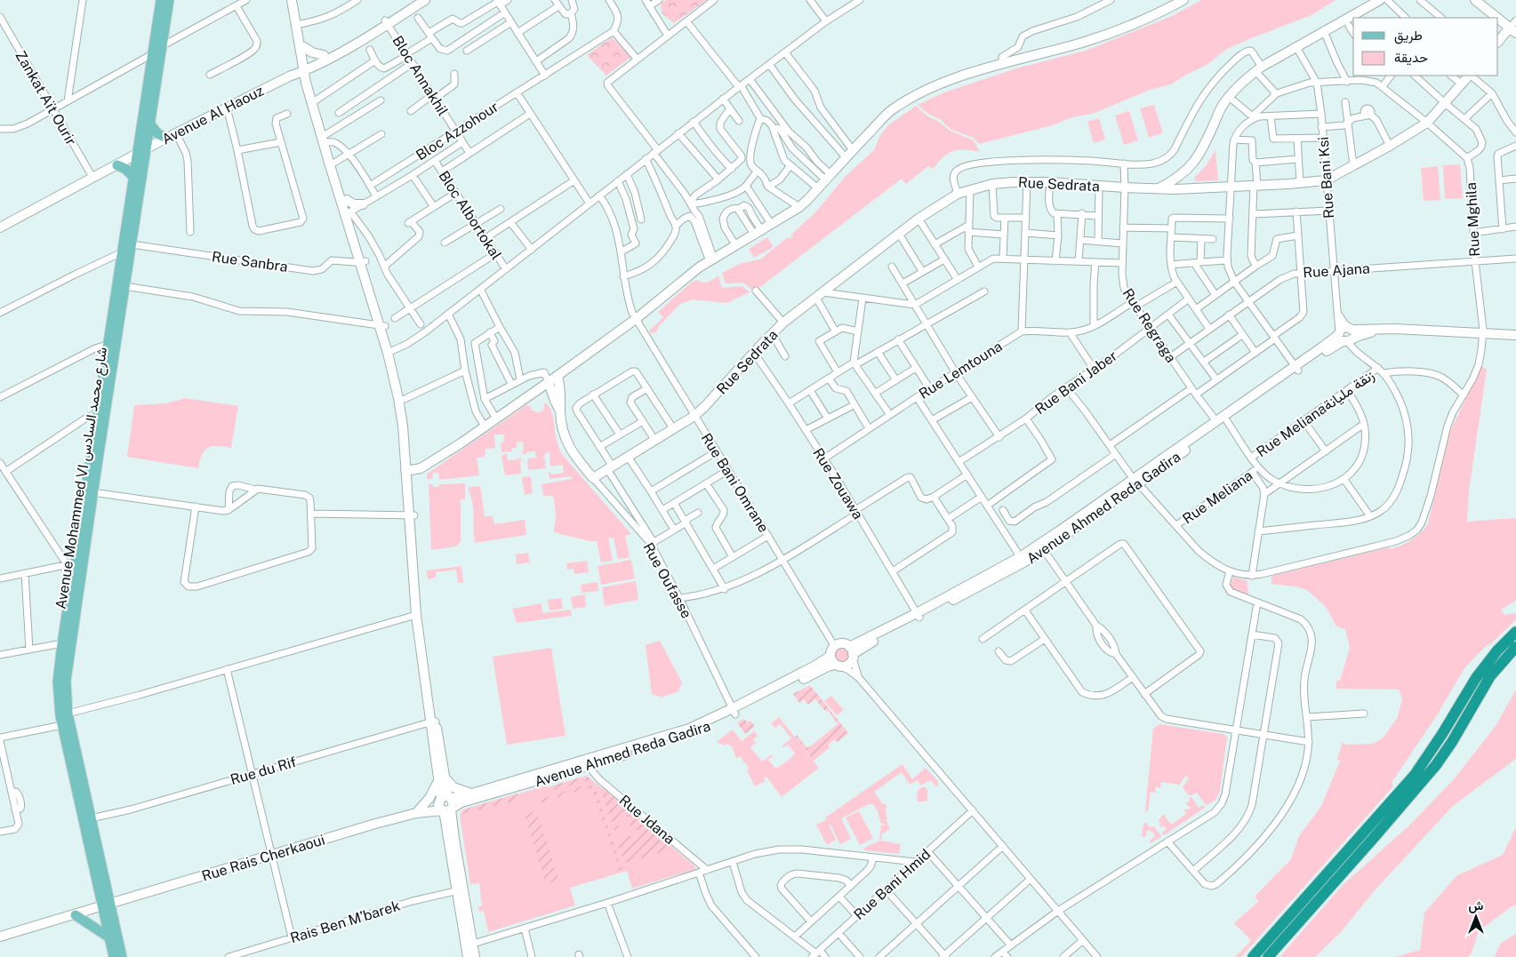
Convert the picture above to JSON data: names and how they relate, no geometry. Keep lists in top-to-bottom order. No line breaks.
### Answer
{"streets":{"main road":["Avenue Al Haouz","Rue Sedrata","Avenue Mohammed VI شارع محمد السادس","Avenue Ahmed Reda Gadira","Rue Oufasse","Rue Rais Cherkaoui"],"street":["Bloc Annakhil","Zankat Aït Ourir","Bloc Azzohour","Rue Bani Ksi","Bloc Albortokal","Rue Mghila","Rue Sanbra","Rue Ajana","Rue Regraga","Rue Lemtouna","Rue Bani Jaber","Rue Melianaزنقة مليانة","Rue Bani Omrane","Rue Zouawa","Rue Meliana","Rue du Rif","Rue Jdana","Rue Bani Hmid","Rais Ben M’barek"]},"crossings":[["Bloc Annakhil","Avenue Al Haouz"],["Bloc Annakhil","Bloc Azzohour"],["Zankat Aït Ourir","Avenue Al Haouz"],["Avenue Al Haouz","Avenue Mohammed VI شارع محمد السادس"],["Bloc Azzohour","Bloc Albortokal"],["Rue Bani Ksi","Rue Sedrata"],["Rue Bani Ksi","Rue Ajana"],["Rue Bani Ksi","Avenue Ahmed Reda Gadira"],["Rue Sedrata","Rue Regraga"],["Rue Sedrata","Rue Bani Omrane"],["Rue Sedrata","Rue Zouawa"],["Rue Sedrata","Rue Oufasse"],["Rue Mghila","Rue Ajana"],["Rue Mghila","Avenue Ahmed Reda Gadira"],["Rue Sanbra","Avenue Mohammed VI شارع محمد السادس"],["Rue Ajana","Rue Regraga"],["Rue Regraga","Rue Bani Jaber"],["Rue Regraga","Avenue Ahmed Reda Gadira"],["Rue Lemtouna","Rue Zouawa"],["Avenue Mohammed VI شارع محمد السادس","Rue du Rif"],["Avenue Mohammed VI شارع محمد السادس","Rue Rais Cherkaoui"],["Rue Bani Omrane","Avenue Ahmed Reda Gadira"],["Rue Zouawa","Avenue Ahmed Reda Gadira"],["Avenue Ahmed Reda Gadira","Rue Oufasse"],["Avenue Ahmed Reda Gadira","Rue Jdana"],["Avenue Ahmed Reda Gadira","Rue Rais Cherkaoui"]],"legend":["طريق","حديقة"],"north":"top"}
